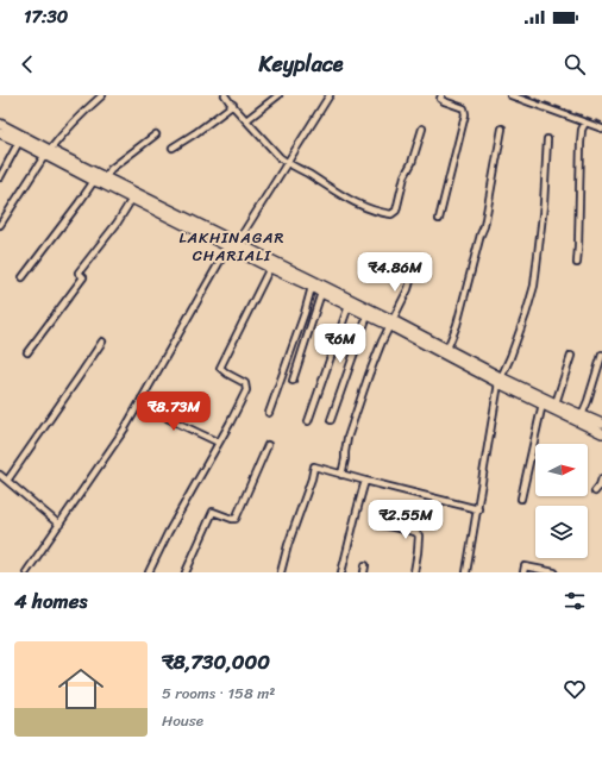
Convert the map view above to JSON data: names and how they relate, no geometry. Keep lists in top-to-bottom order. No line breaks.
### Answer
{"districts":["LAKHINAGAR CHARIALI"],"north":"right","page":{"status":"17:30","header":"Keyplace","price":["₹4.86M","₹6M","₹8.73M","₹2.55M"],"heading":"4 homes","list":[{"name":"₹8,730,000","note":"5 rooms · 158 m² · House"}]}}
